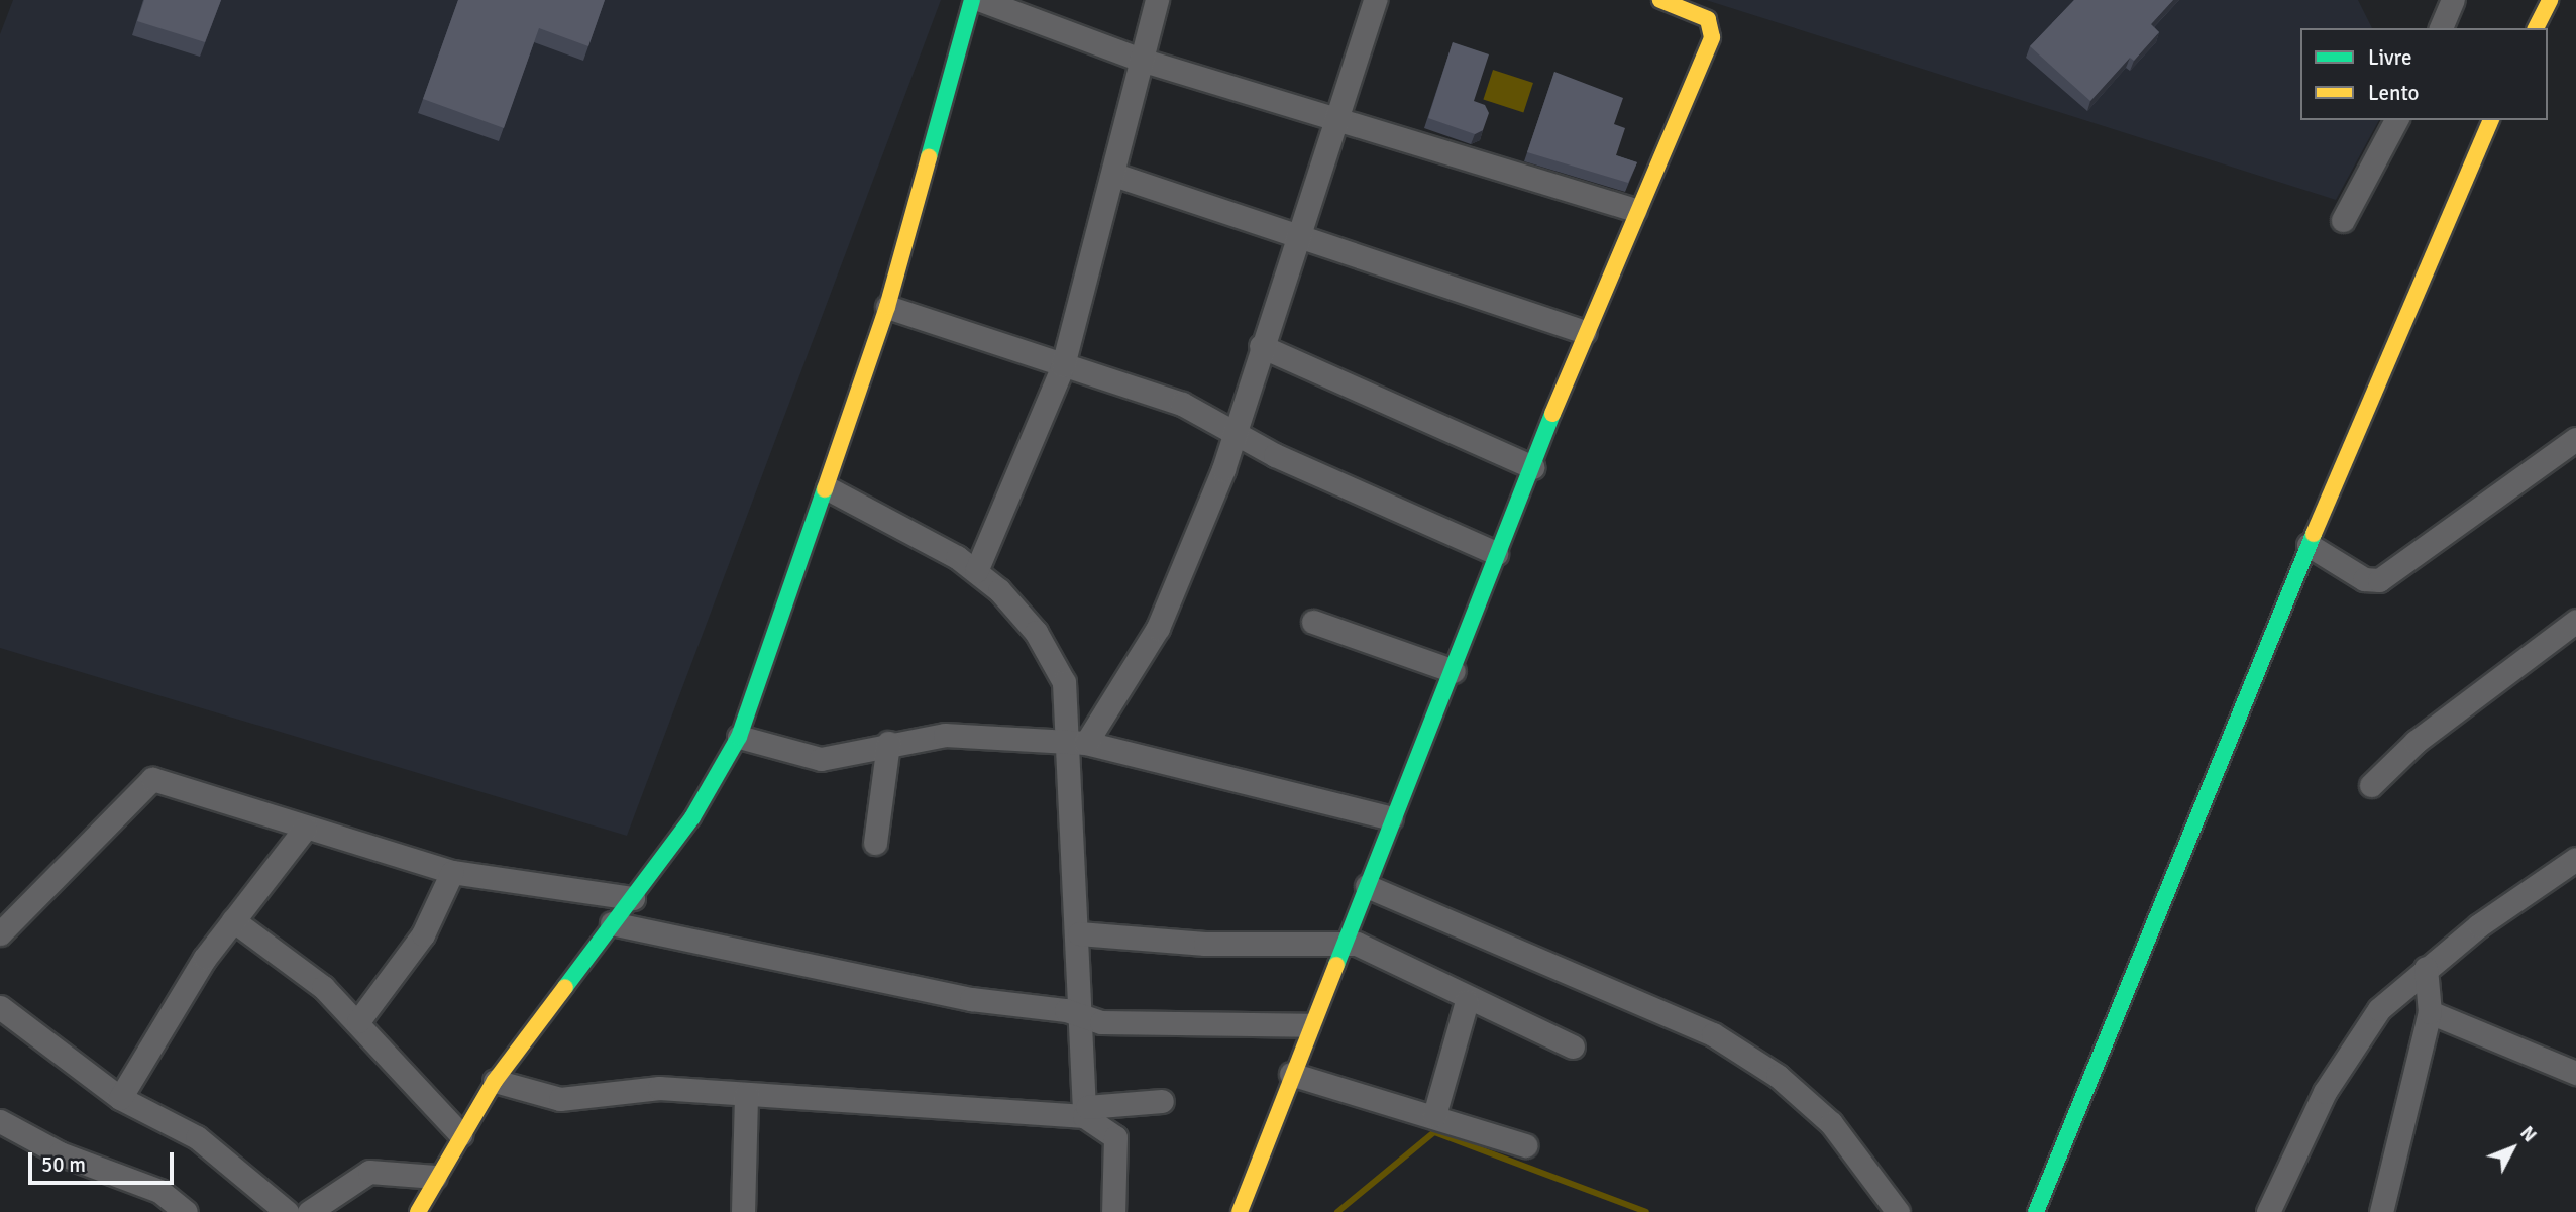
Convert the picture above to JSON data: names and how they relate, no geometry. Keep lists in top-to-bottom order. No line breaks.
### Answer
{"legend":["Livre","Lento"],"scale_bar":"50 m","north":"top right"}
